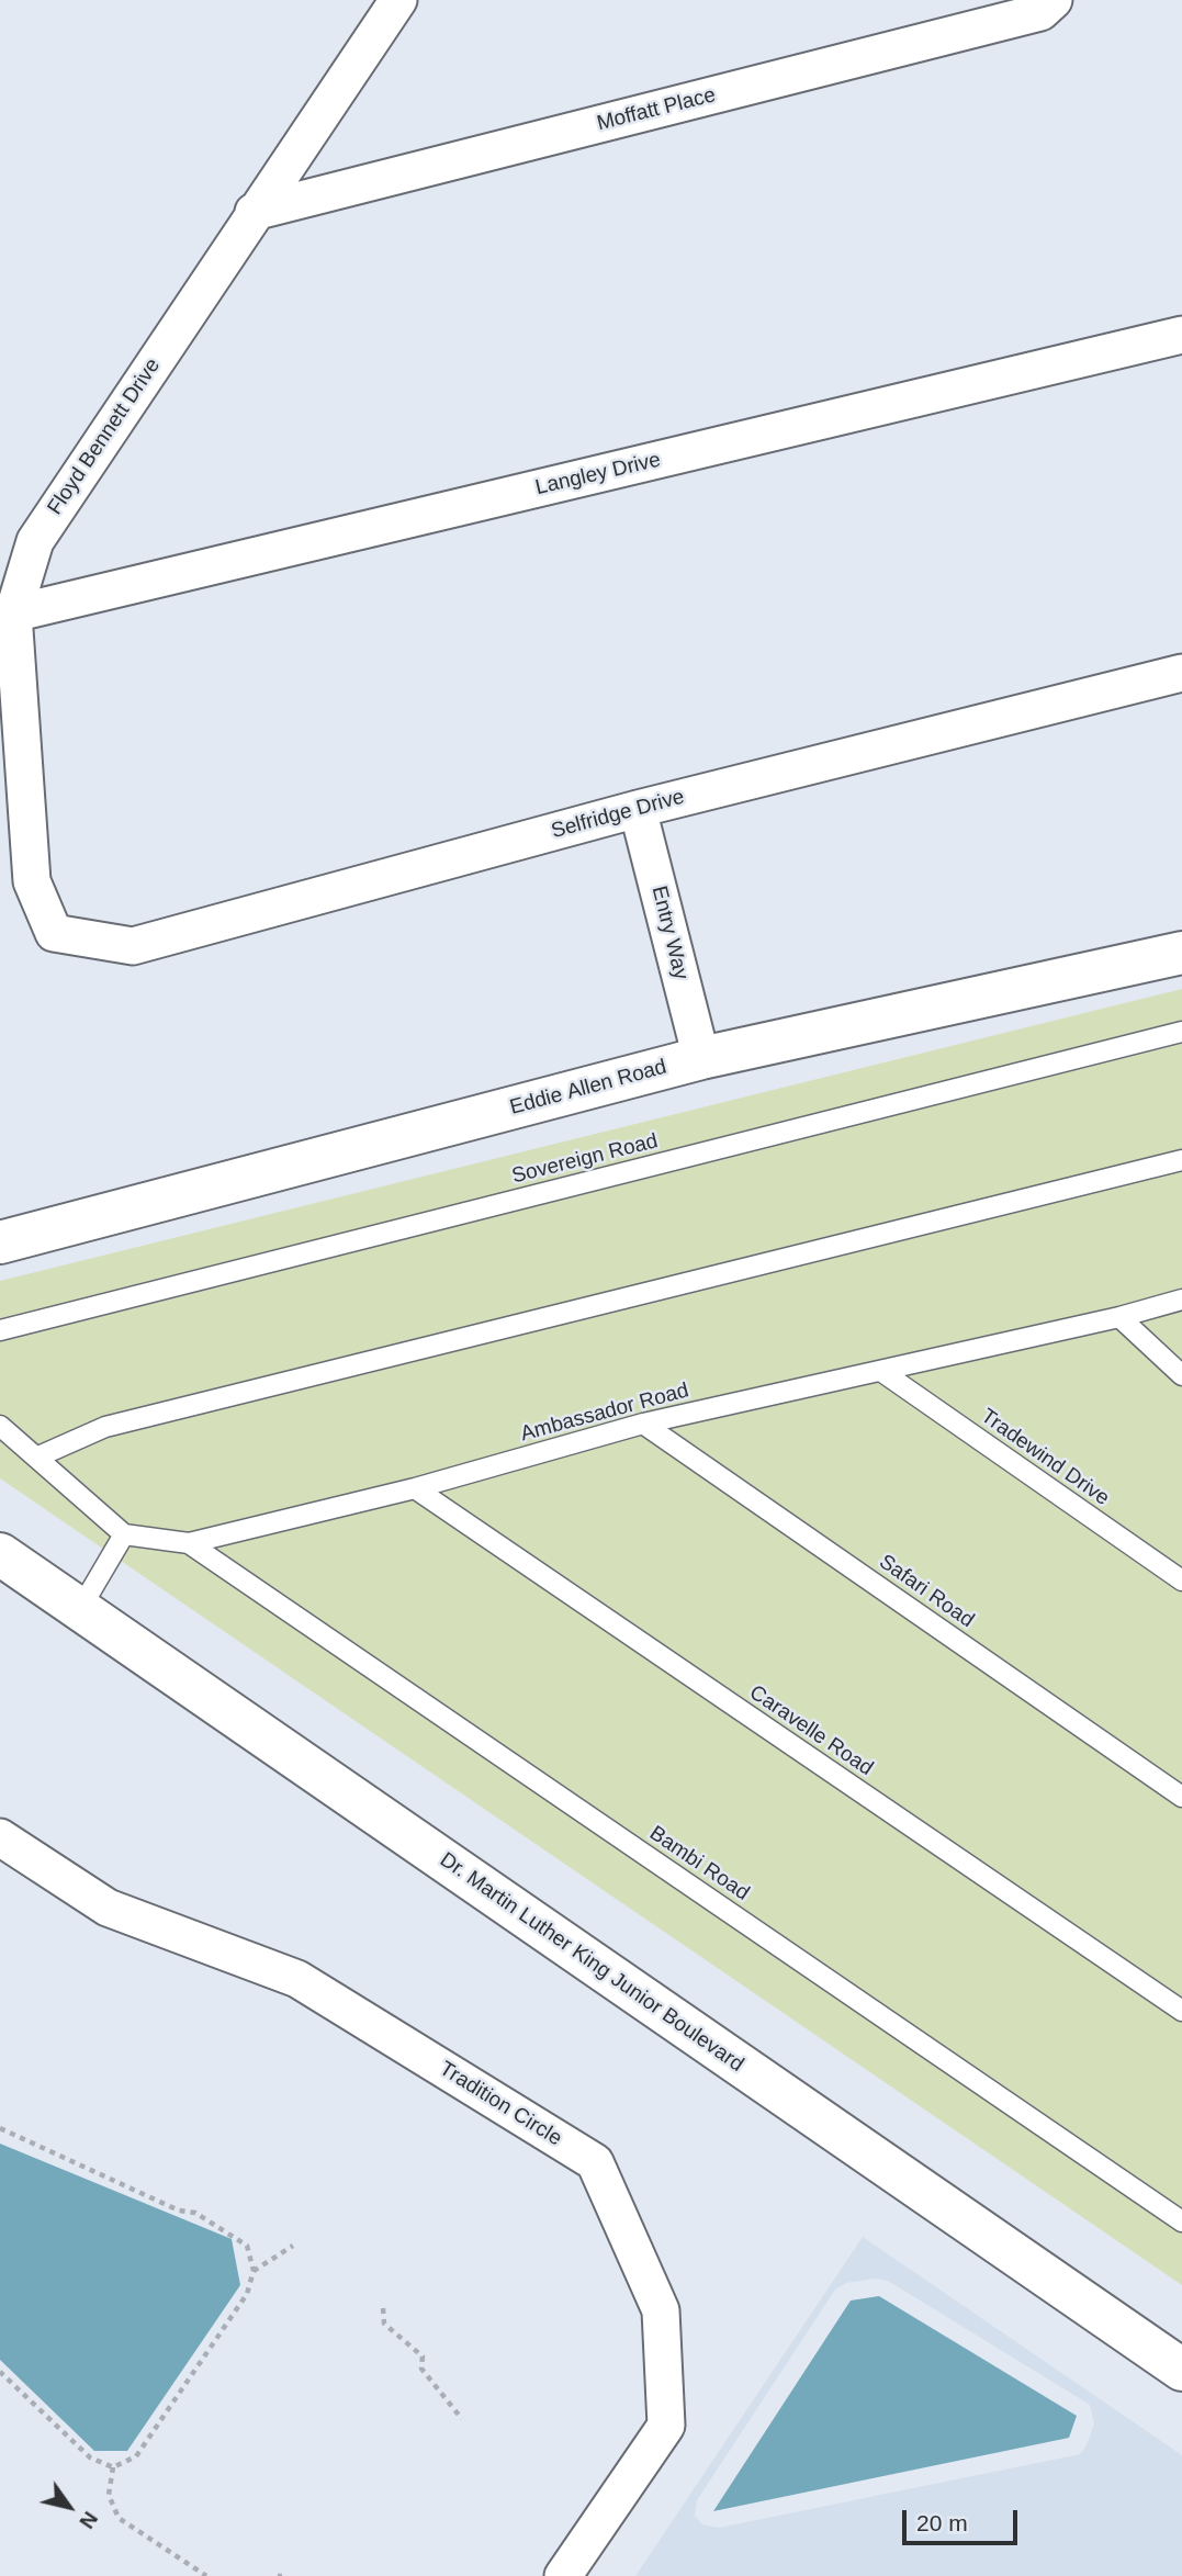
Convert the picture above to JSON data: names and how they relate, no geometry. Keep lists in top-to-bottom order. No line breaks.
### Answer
{"streets":{"street":["Moffatt Place","Floyd Bennett Drive","Langley Drive","Selfridge Drive","Entry Way","Eddie Allen Road","Dr. Martin Luther King Junior Boulevard","Tradition Circle"],"lane":["Sovereign Road","Ambassador Road","Tradewind Drive","Safari Road","Caravelle Road","Bambi Road"]},"crossings":[["Moffatt Place","Floyd Bennett Drive"],["Floyd Bennett Drive","Langley Drive"],["Floyd Bennett Drive","Selfridge Drive"],["Selfridge Drive","Entry Way"],["Entry Way","Eddie Allen Road"],["Ambassador Road","Tradewind Drive"],["Ambassador Road","Safari Road"],["Ambassador Road","Caravelle Road"],["Ambassador Road","Bambi Road"]],"scale_bar":"20 m","north":"bottom right"}
